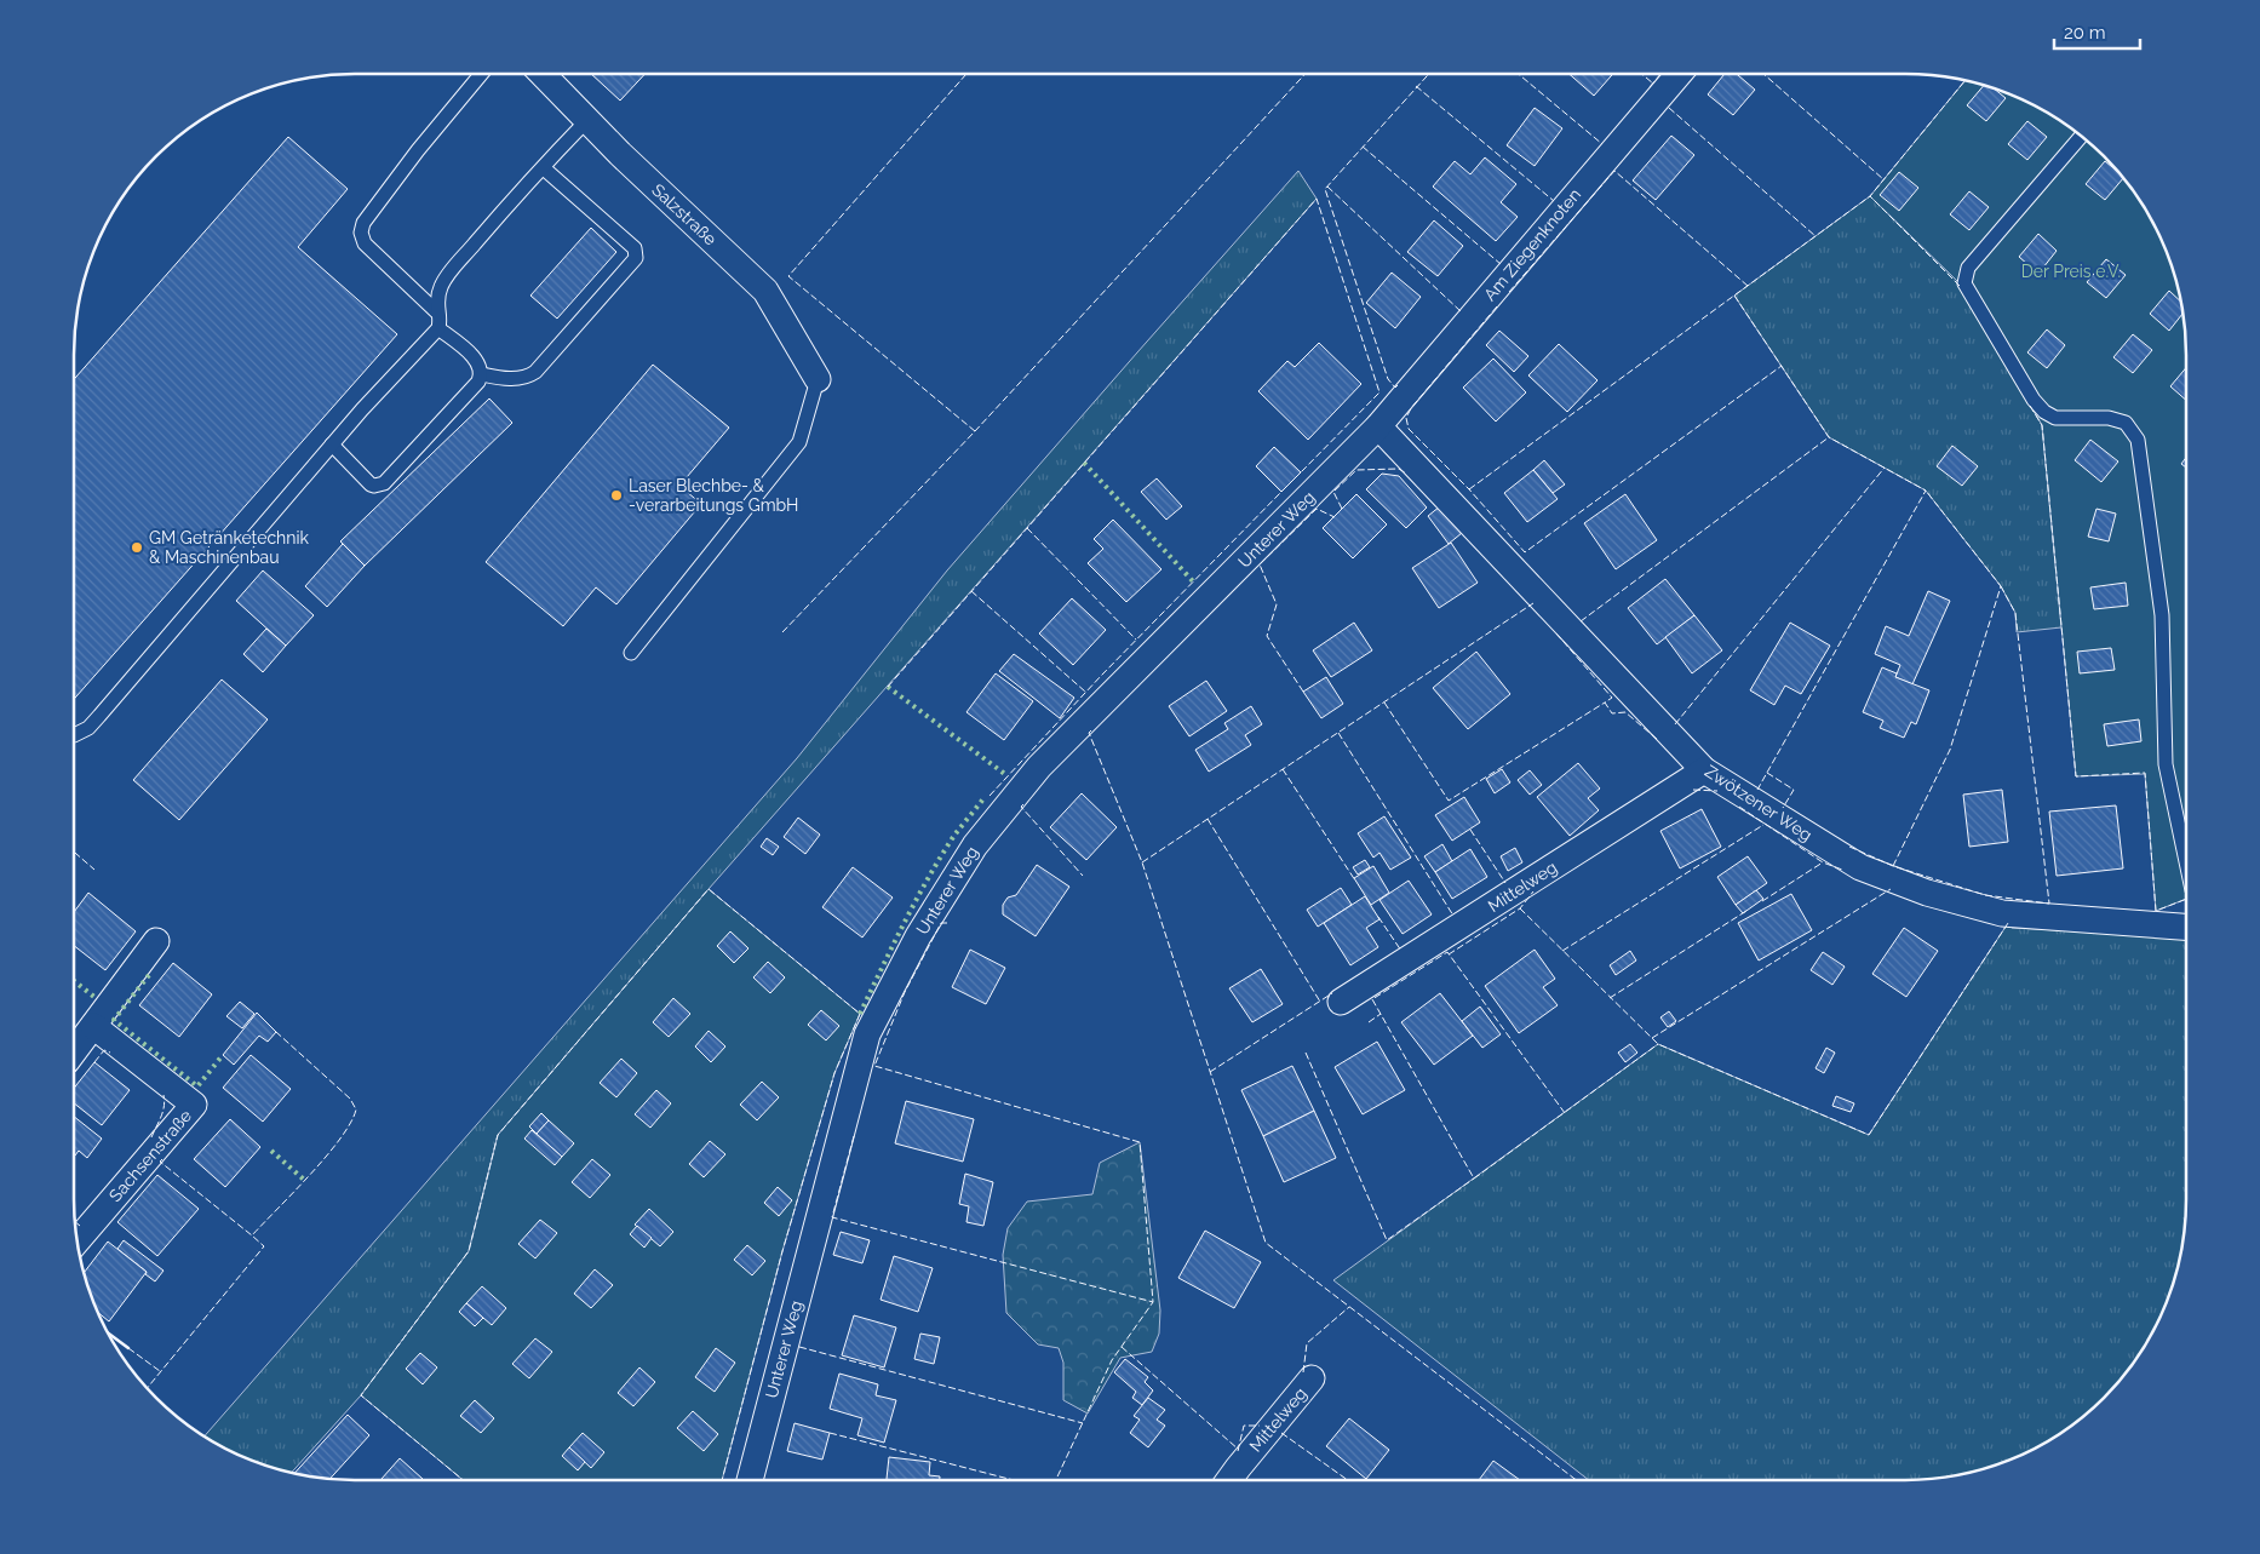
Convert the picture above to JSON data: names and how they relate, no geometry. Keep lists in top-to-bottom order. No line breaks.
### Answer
{"streets":{"street":["Salzstraße","Am Ziegenknoten","Unterer Weg","Zwötzener Weg","Mittelweg","Sachsenstraße"]},"crossings":[["Am Ziegenknoten","Unterer Weg"],["Am Ziegenknoten","Zwötzener Weg"],["Unterer Weg","Zwötzener Weg"],["Zwötzener Weg","Mittelweg"]],"parks":["Der Preis e.V."],"places":["Laser Blechbe- & -verarbeitungs GmbH","GM Getränketechnik & Maschinenbau"],"scale_bar":"20 m"}
